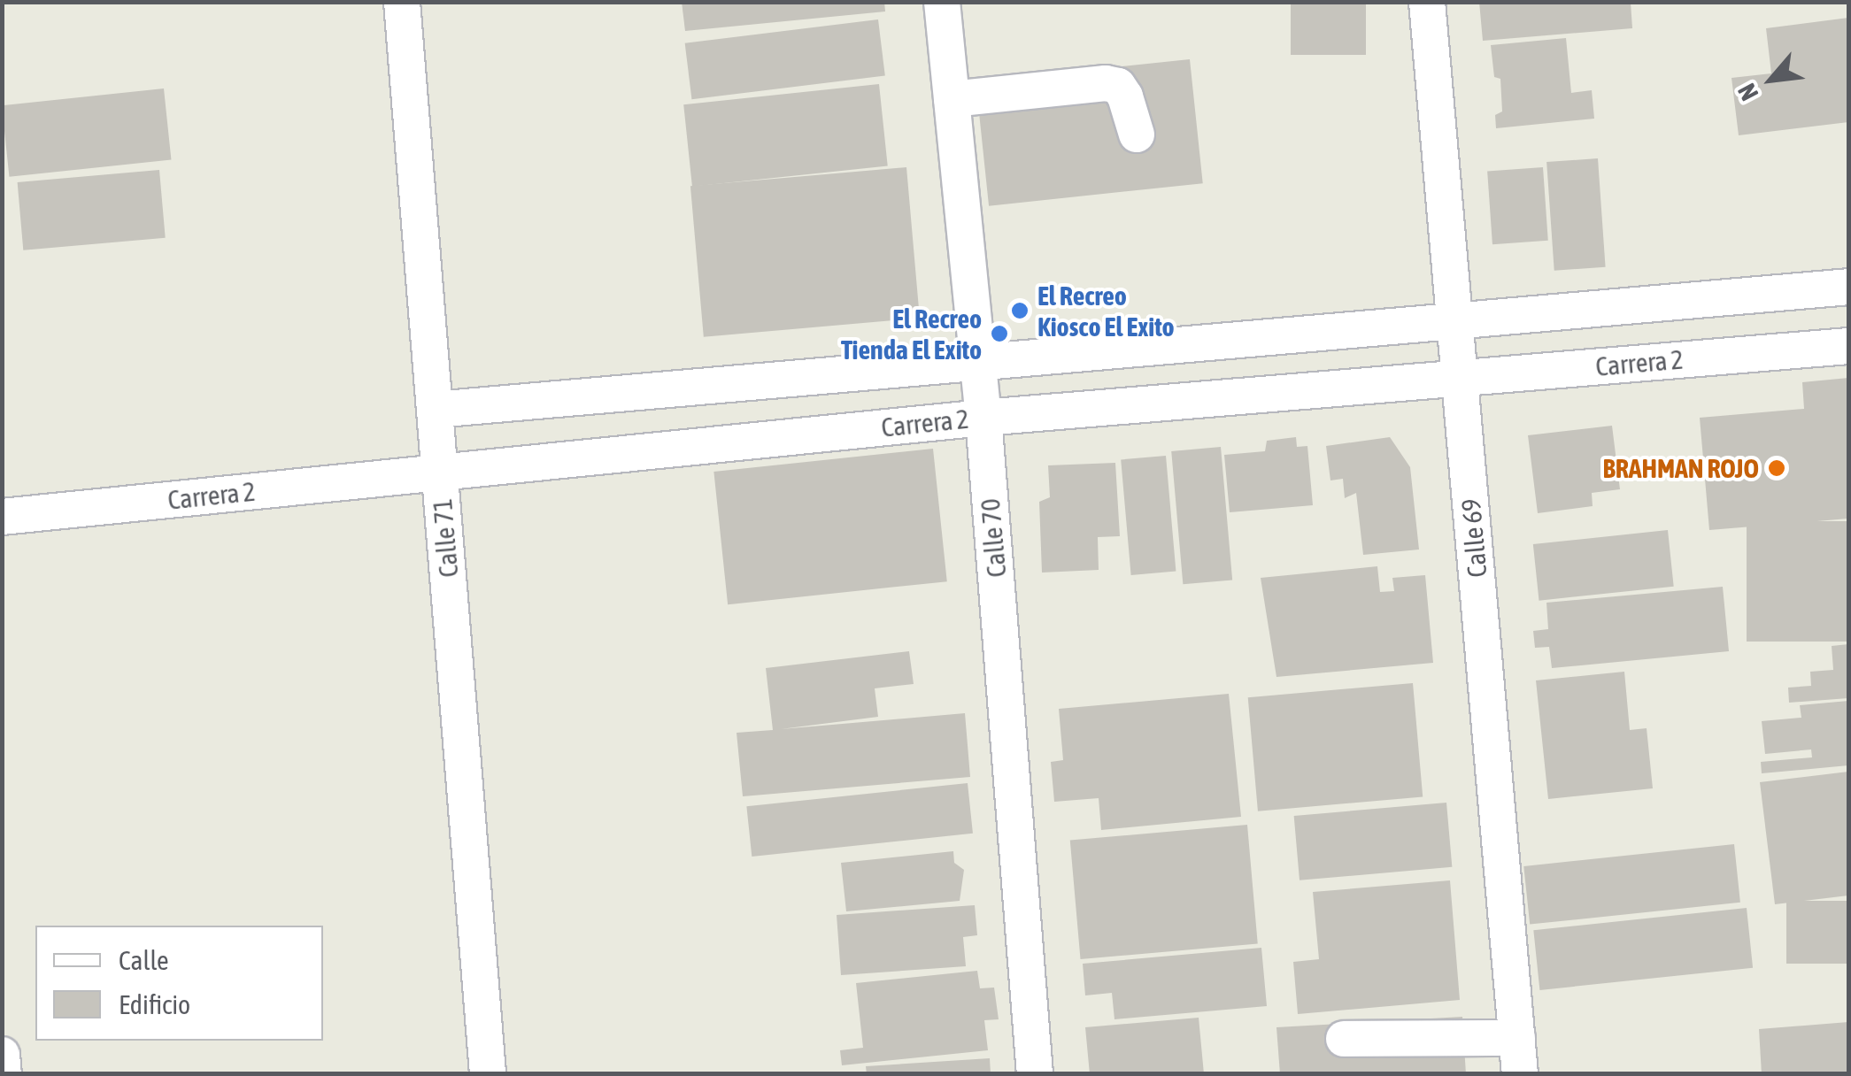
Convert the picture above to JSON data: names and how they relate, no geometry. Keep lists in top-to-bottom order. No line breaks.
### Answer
{"streets":{"street":["Carrera 2","Calle 71","Calle 70","Calle 69"]},"crossings":[["Carrera 2","Calle 71"],["Carrera 2","Calle 70"],["Carrera 2","Calle 69"]],"places":["El Recreo Kiosco El Exito","El Recreo Tienda El Exito","BRAHMAN ROJO"],"legend":["Calle","Edificio"],"north":"bottom left"}
